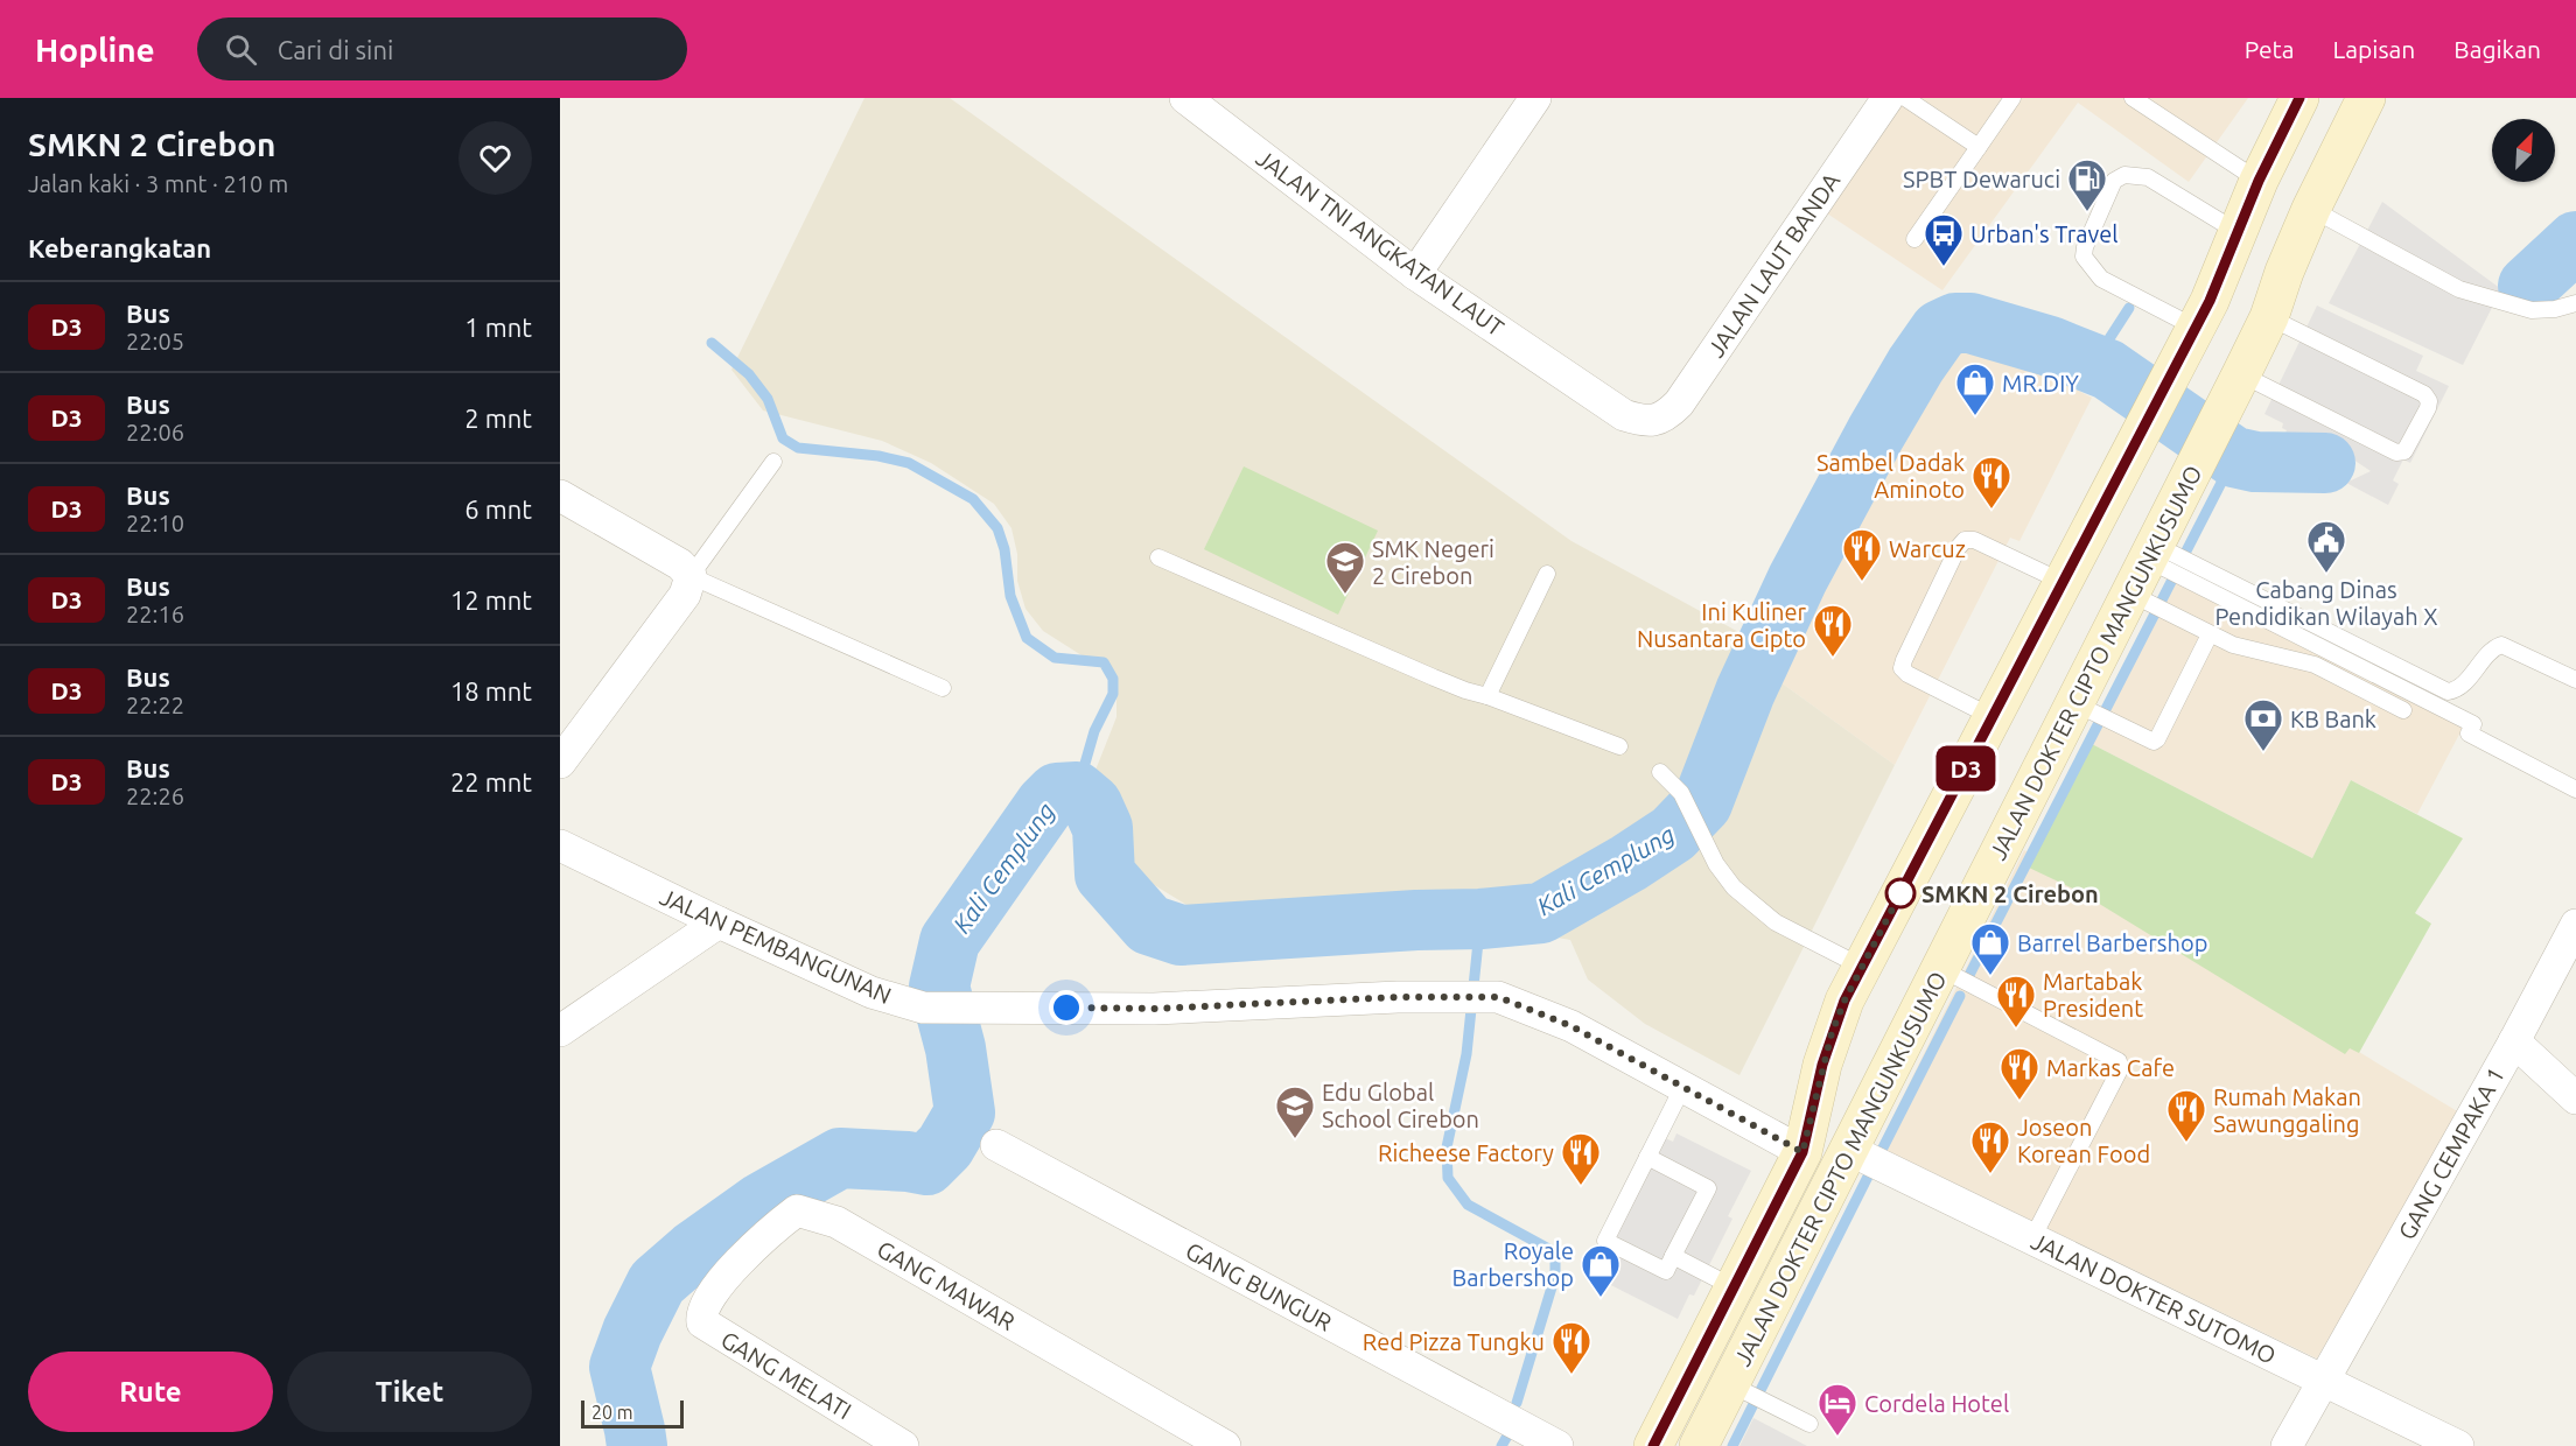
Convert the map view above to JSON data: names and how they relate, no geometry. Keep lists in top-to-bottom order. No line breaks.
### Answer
{"streets":{"main road":["JALAN DOKTER CIPTO MANGUNKUSUMO"],"street":["JALAN TNI ANGKATAN LAUT","JALAN LAUT BANDA","JALAN PEMBANGUNAN","GANG CEMPAKA 1","GANG MAWAR","GANG BUNGUR","JALAN DOKTER SUTOMO","GANG MELATI"]},"crossings":[["JALAN TNI ANGKATAN LAUT","JALAN LAUT BANDA"],["JALAN DOKTER CIPTO MANGUNKUSUMO","JALAN PEMBANGUNAN"],["JALAN DOKTER CIPTO MANGUNKUSUMO","JALAN DOKTER SUTOMO"],["GANG CEMPAKA 1","JALAN DOKTER SUTOMO"],["GANG MAWAR","GANG MELATI"]],"water":["Kali Cemplung"],"places":{"fuel station":["SPBT Dewaruci"],"bus stop":["Urban's Travel"],"shop":["MR.DIY","Barrel Barbershop","Royale Barbershop"],"restaurant":["Sambel Dadak Aminoto","Warcuz","Ini Kuliner Nusantara Cipto","Martabak President","Markas Cafe","Rumah Makan Sawunggaling","Joseon Korean Food","Richeese Factory","Red Pizza Tungku"],"public building":["Cabang Dinas Pendidikan Wilayah X"],"school or university":["SMK Negeri 2 Cirebon","Edu Global School Cirebon"],"bank":["KB Bank"],"other":["SMKN 2 Cirebon"],"hotel":["Cordela Hotel"]},"lines":["bus line D3"],"scale_bar":"20 m","north":"top right","page":{"header":"Hopline","search":"Cari di sini","nav":["Peta","Lapisan","Bagikan"],"heading":[["SMKN 2 Cirebon","Jalan kaki · 3 mnt · 210 m"],"Keberangkatan"],"on_map":"D3","list":[{"mark":"D3","name":"Bus","note":"22:05","value":"1 mnt"},{"mark":"D3","name":"Bus","note":"22:06","value":"2 mnt"},{"mark":"D3","name":"Bus","note":"22:10","value":"6 mnt"},{"mark":"D3","name":"Bus","note":"22:16","value":"12 mnt"},{"mark":"D3","name":"Bus","note":"22:22","value":"18 mnt"},{"mark":"D3","name":"Bus","note":"22:26","value":"22 mnt"}],"buttons":["Rute","Tiket"],"scale":"20 m"}}
